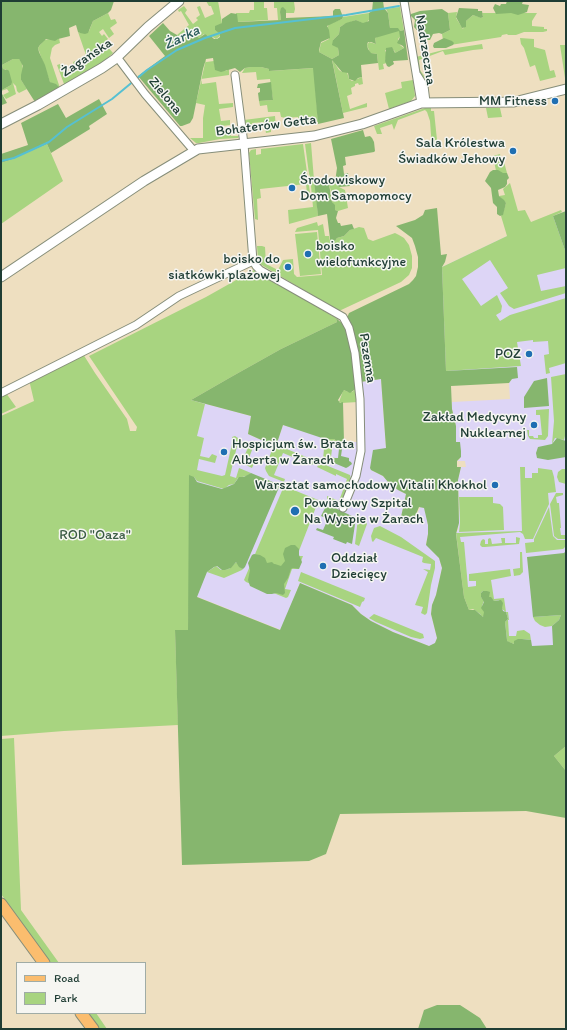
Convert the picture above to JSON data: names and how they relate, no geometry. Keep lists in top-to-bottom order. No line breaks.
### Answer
{"streets":{"street":["Nadrzeczna","Żagańska","Zielona","Bohaterów Getta","Pszenna"]},"crossings":[["Nadrzeczna","Bohaterów Getta"],["Żagańska","Zielona"],["Zielona","Bohaterów Getta"]],"water":["Żarka"],"parks":["ROD \"Oaza\""],"places":["MM Fitness","Sala Królestwa Świadków Jehowy","Środowiskowy Dom Samopomocy","boisko wielofunkcyjne","boisko do siatkówki plażowej","POZ","Zakład Medycyny Nuklearnej","Hospicjum św. Brata Alberta w Żarach","Warsztat samochodowy Vitalii Khokhol","Powiatowy Szpital Na Wyspie w Żarach","Oddział Dziecięcy"],"legend":["Road","Park"]}
